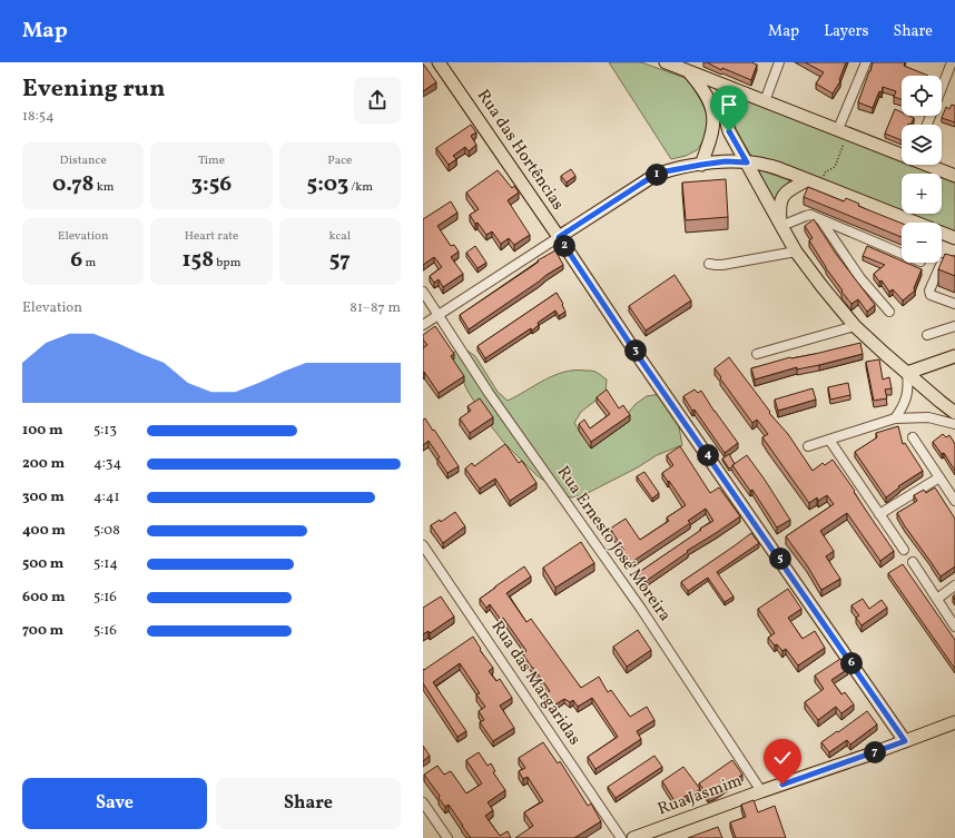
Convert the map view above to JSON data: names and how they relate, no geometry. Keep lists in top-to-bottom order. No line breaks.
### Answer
{"streets":{"main road":["Rua das Hortências","Rua Jasmim"],"street":["Rua Ernesto José Moreira","Rua das Margaridas"]},"crossings":[["Rua das Hortências","Rua Jasmim"],["Rua Ernesto José Moreira","Rua Jasmim"]],"page":{"header":"Map","nav":["Map","Layers","Share"],"heading":["Evening run","18:54"],"map_buttons":["+","−"],"stats":[["Distance","0.78 km"],["Time","3:56"],["Pace","5:03 /km"],["Elevation","6 m"],["Heart rate","158 bpm"],["kcal","57"]],"pins":["1","2","3","4","5","6","7"],"chart":["Elevation","81–87 m"],"list":[{"name":"100 m","note":"5:13"},{"name":"200 m","note":"4:34"},{"name":"300 m","note":"4:41"},{"name":"400 m","note":"5:08"},{"name":"500 m","note":"5:14"},{"name":"600 m","note":"5:16"},{"name":"700 m","note":"5:16"}],"buttons":["Save","Share"]}}
